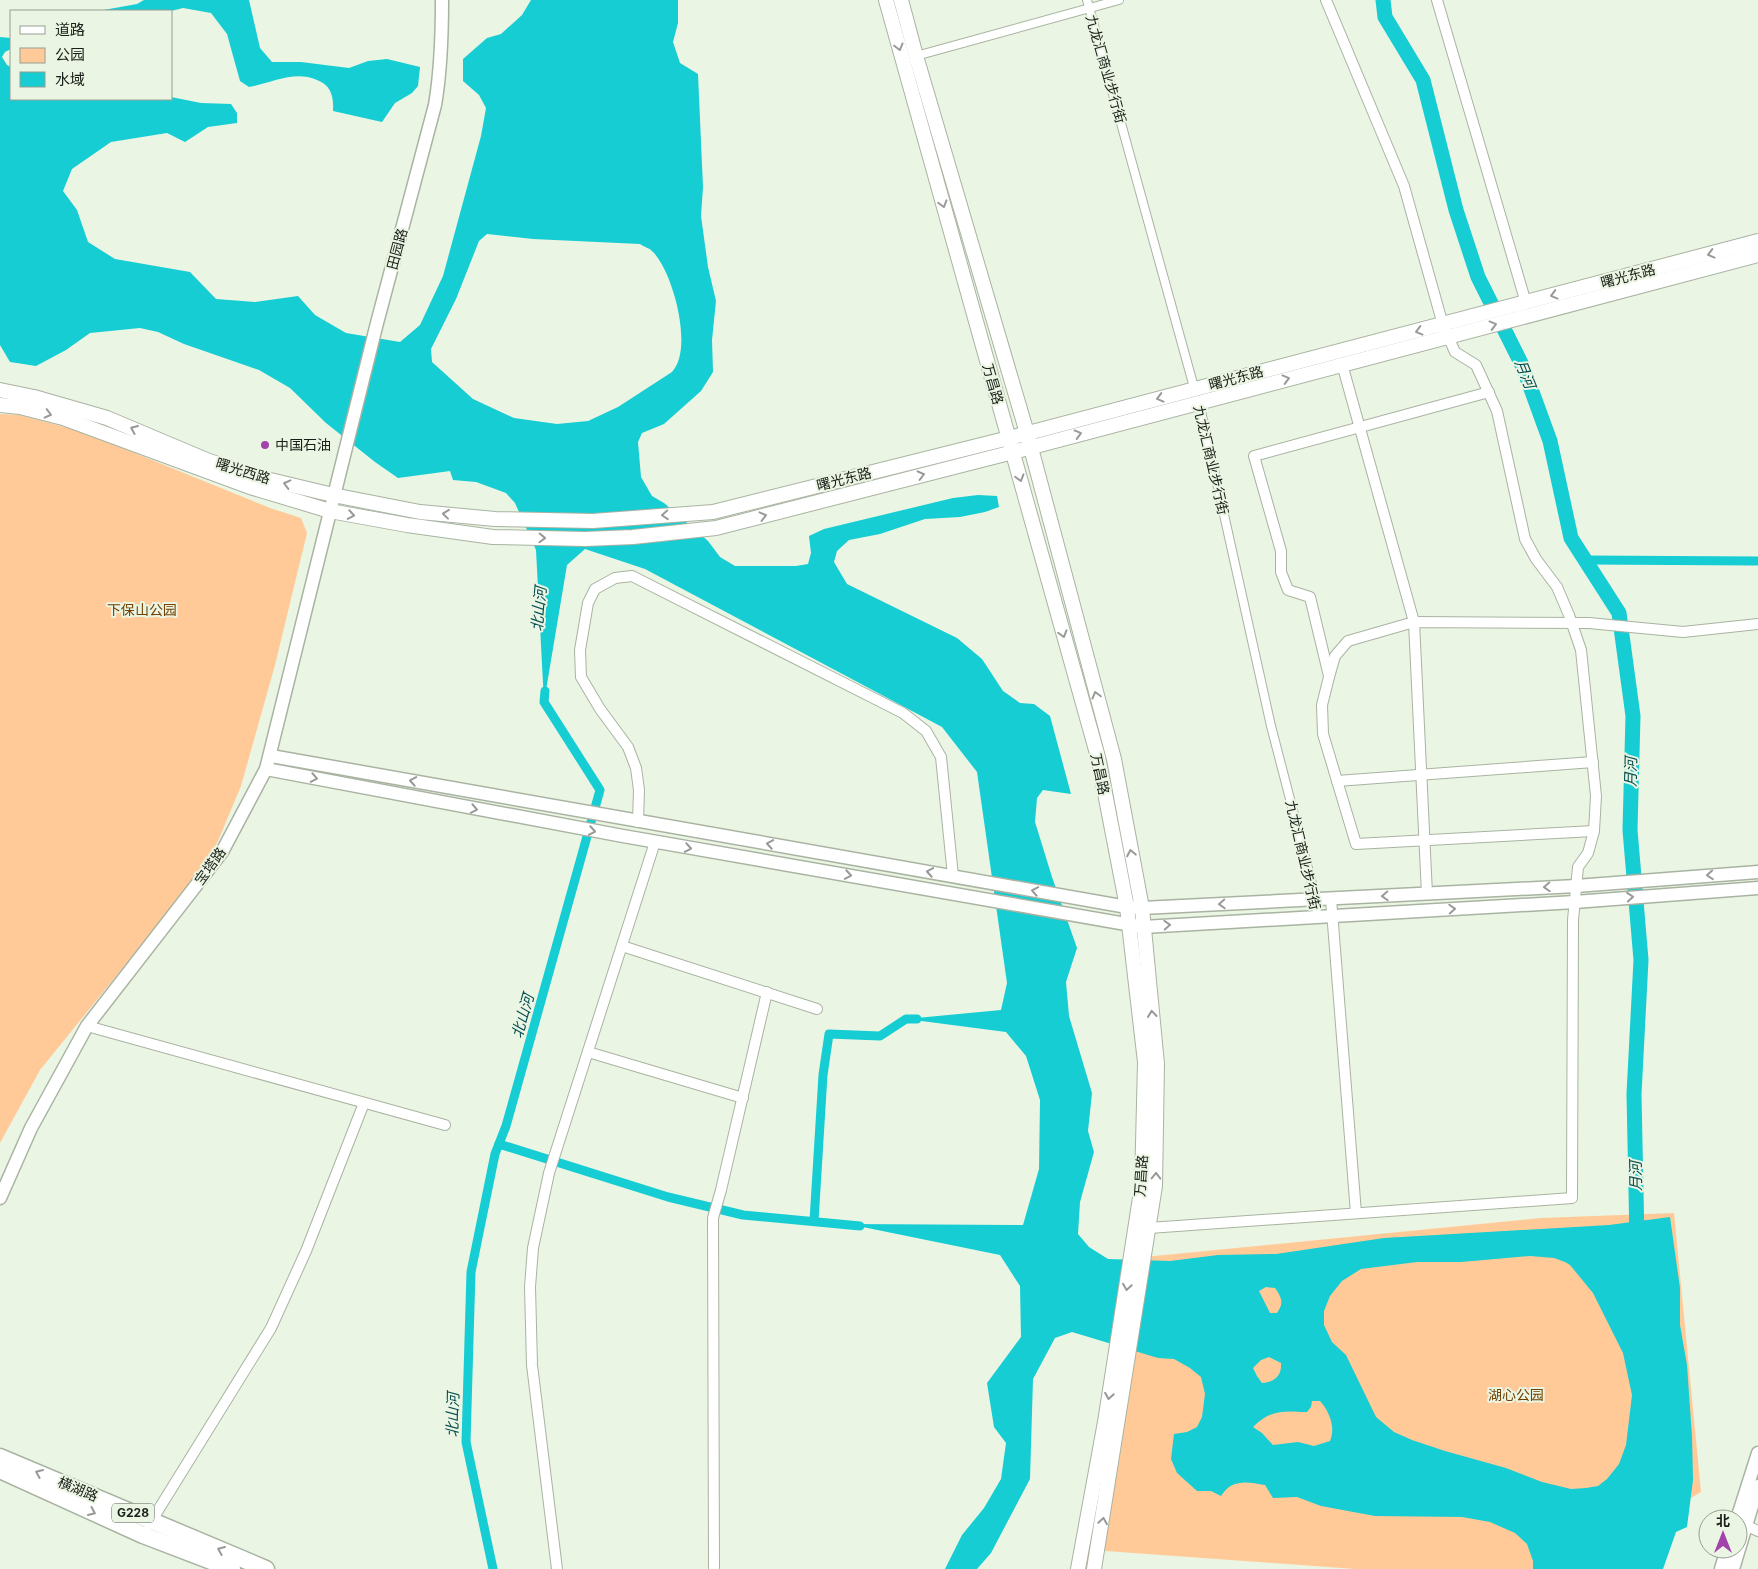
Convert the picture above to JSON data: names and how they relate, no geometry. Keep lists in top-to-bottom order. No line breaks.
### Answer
{"streets":{"highway":["横湖路","G228"],"main road":["曙光东路","万昌路","曙光西路"],"street":["九龙汇商业步行街","田园路","宝塔路"]},"crossings":[["九龙汇商业步行街","曙光东路"],["九龙汇商业步行街","万昌路"],["田园路","曙光西路"],["田园路","宝塔路"],["曙光东路","万昌路"],["曙光东路","曙光西路"],["曙光西路","宝塔路"]],"water":["月河","北山河"],"parks":["下保山公园","湖心公园"],"places":["中国石油"],"legend":["道路","公园","水域"],"north":"top"}
